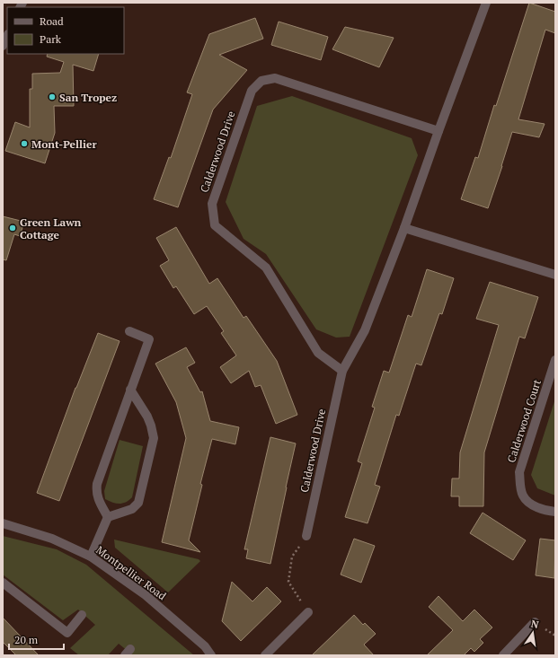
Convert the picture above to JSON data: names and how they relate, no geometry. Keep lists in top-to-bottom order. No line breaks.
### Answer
{"streets":{"street":["Calderwood Drive","Calderwood Court","Montpellier Road"]},"places":["San Tropez","Mont-Pellier","Green Lawn Cottage"],"legend":["Road","Park"],"scale_bar":"20 m","north":"top"}
